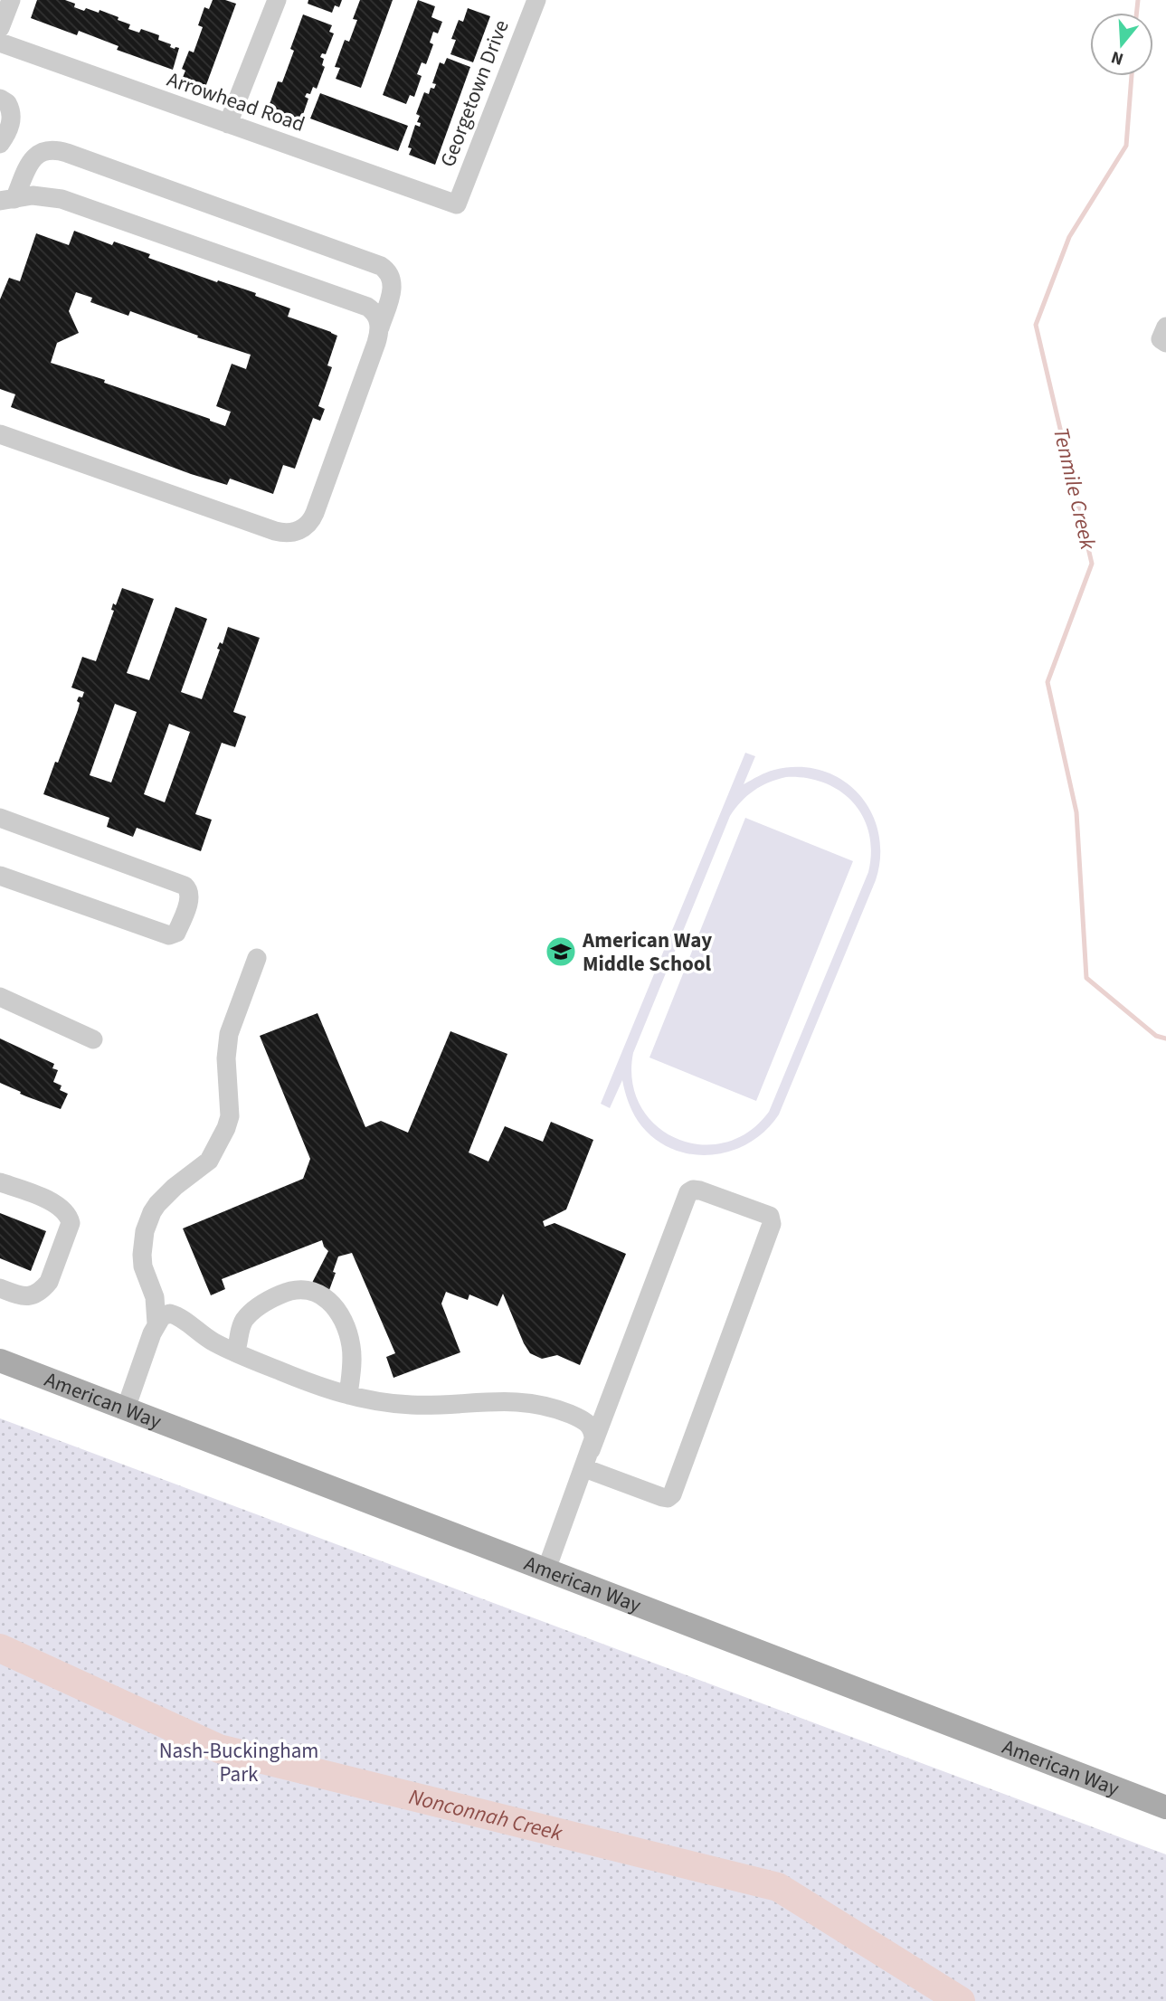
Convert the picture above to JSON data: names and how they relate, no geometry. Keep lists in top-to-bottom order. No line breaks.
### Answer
{"streets":{"main road":["American Way"],"street":["Georgetown Drive","Arrowhead Road"]},"crossings":[["Georgetown Drive","Arrowhead Road"]],"water":["Tenmile Creek","Nonconnah Creek"],"parks":["Nash-Buckingham Park"],"places":{"school or university":["American Way Middle School"]},"north":"bottom"}
